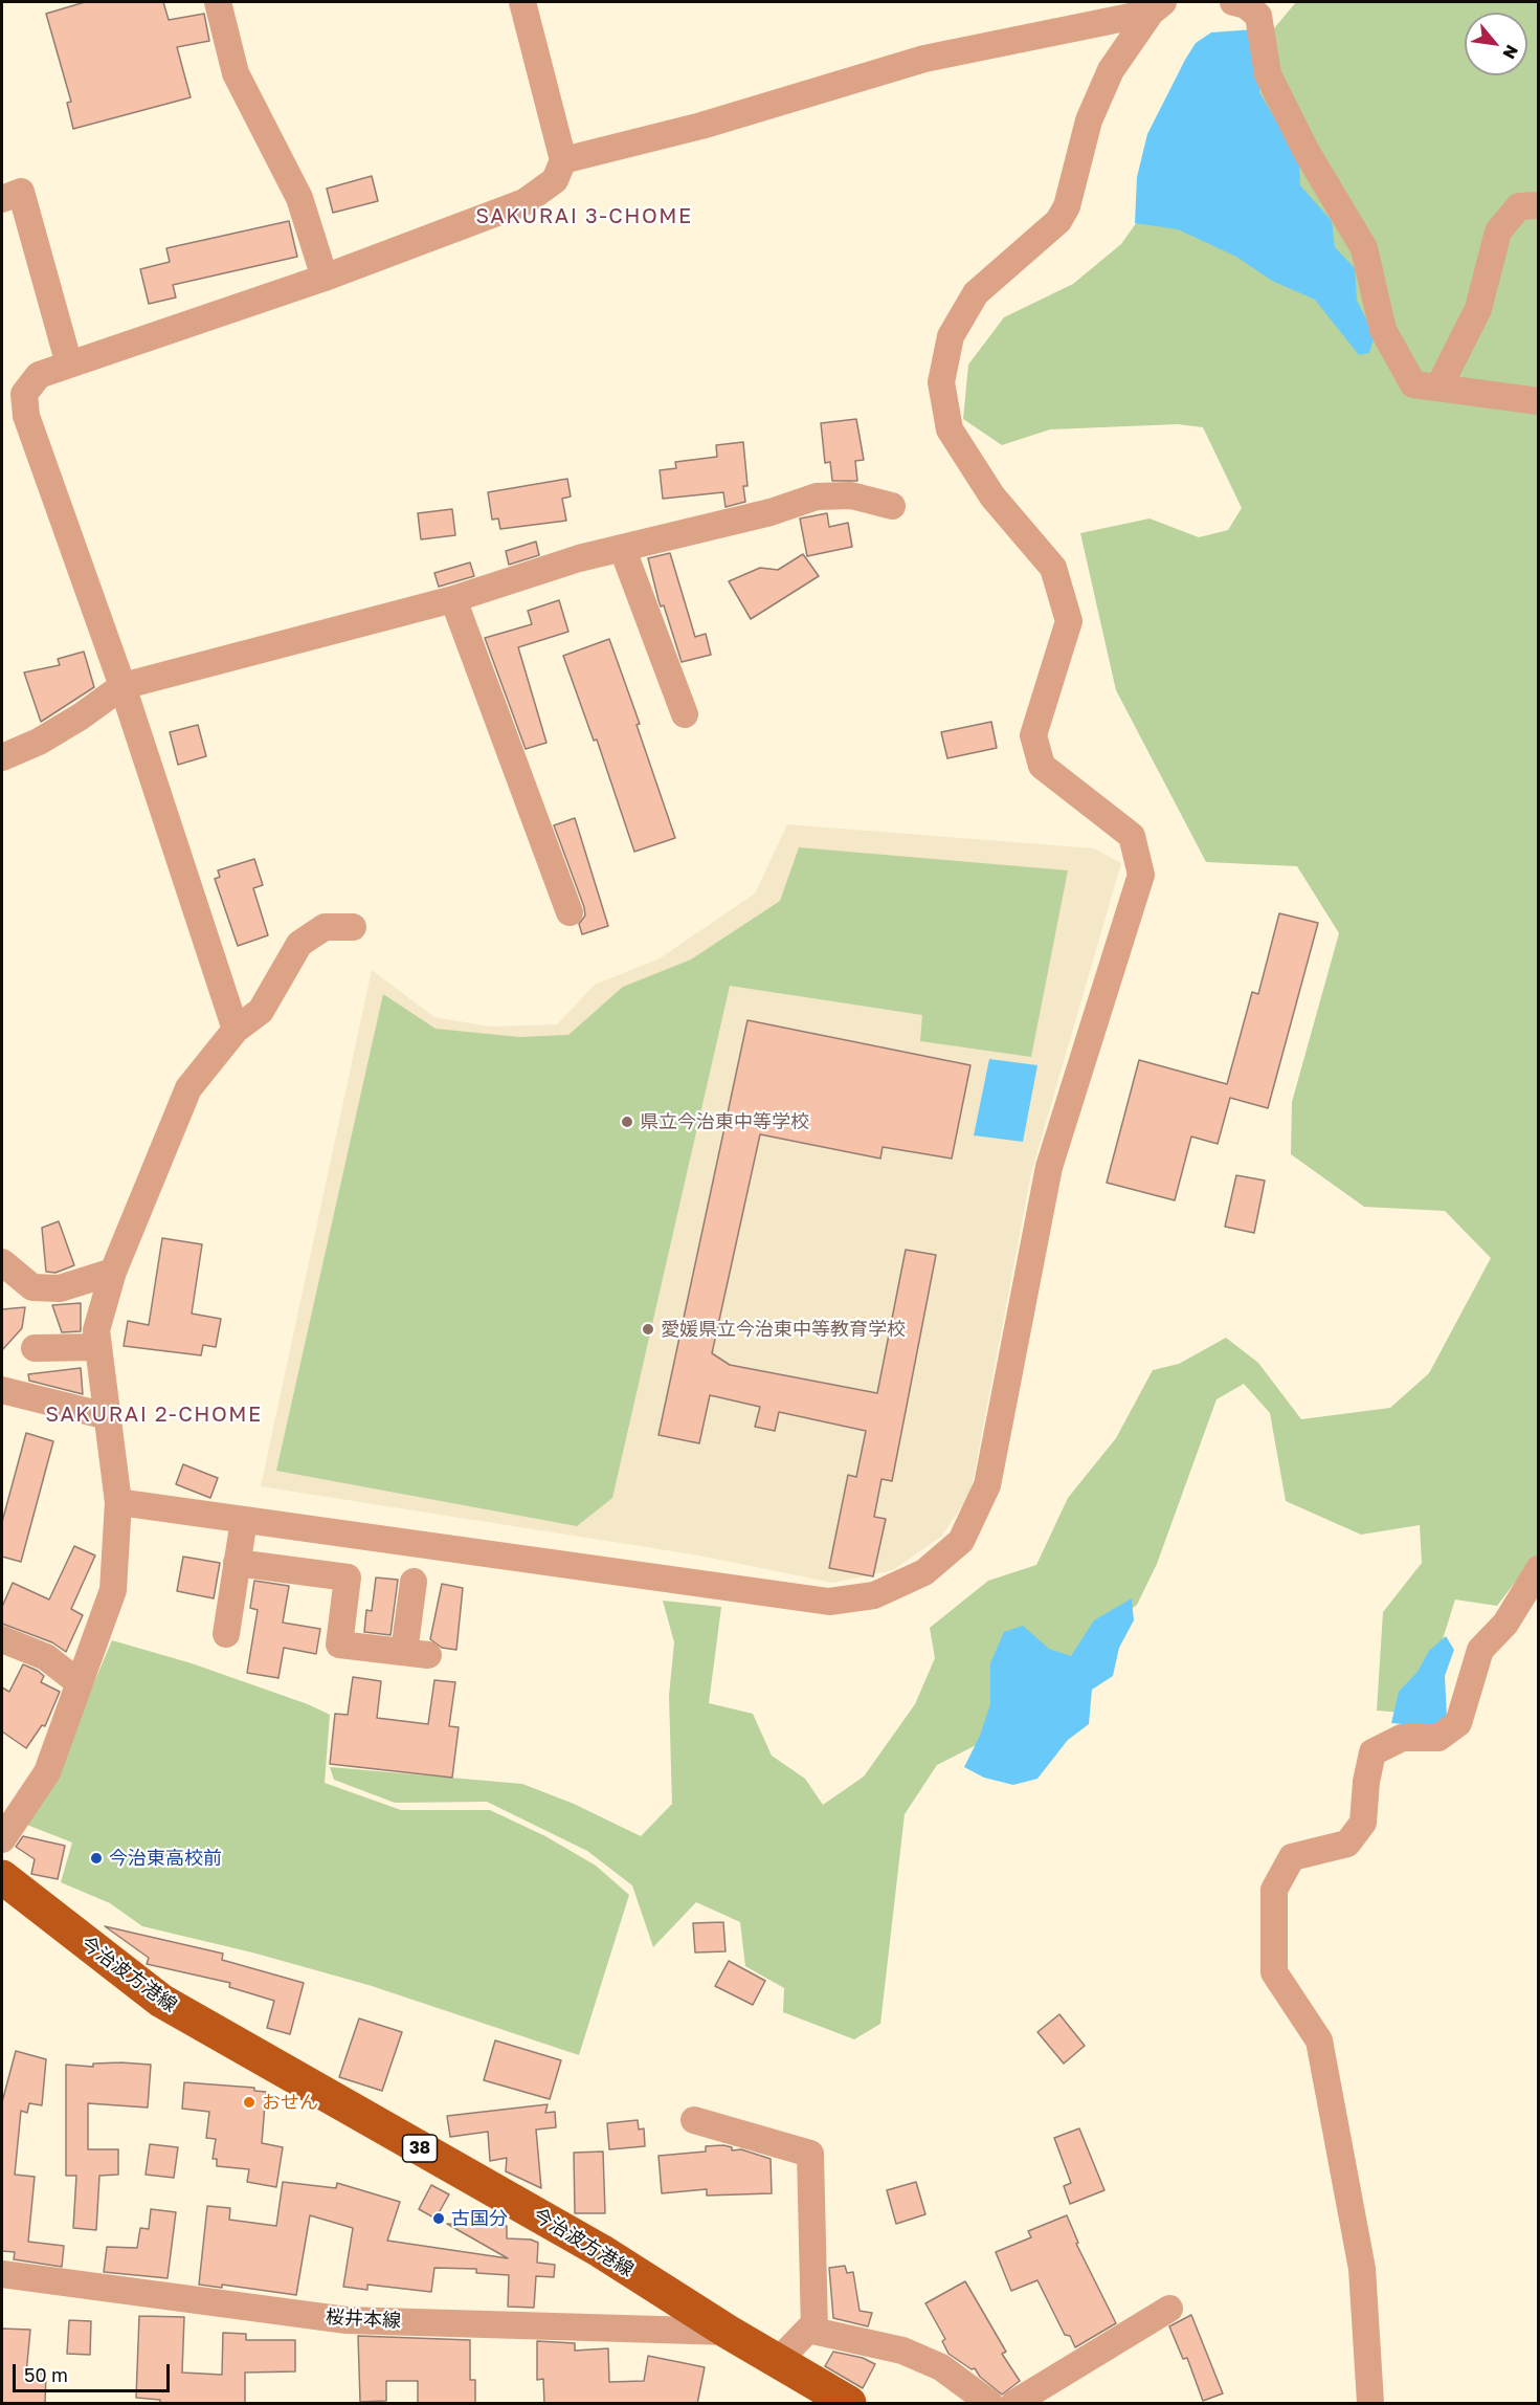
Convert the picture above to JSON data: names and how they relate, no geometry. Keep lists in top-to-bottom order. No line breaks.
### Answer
{"streets":{"main road":["今治波方港線","38"],"street":["桜井本線"]},"crossings":[["今治波方港線","桜井本線"]],"districts":["SAKURAI 3-CHOME","SAKURAI 2-CHOME"],"places":["県立今治東中等学校","愛媛県立今治東中等教育学校","今治東高校前","おせん","古国分"],"scale_bar":"50 m","north":"bottom right"}
